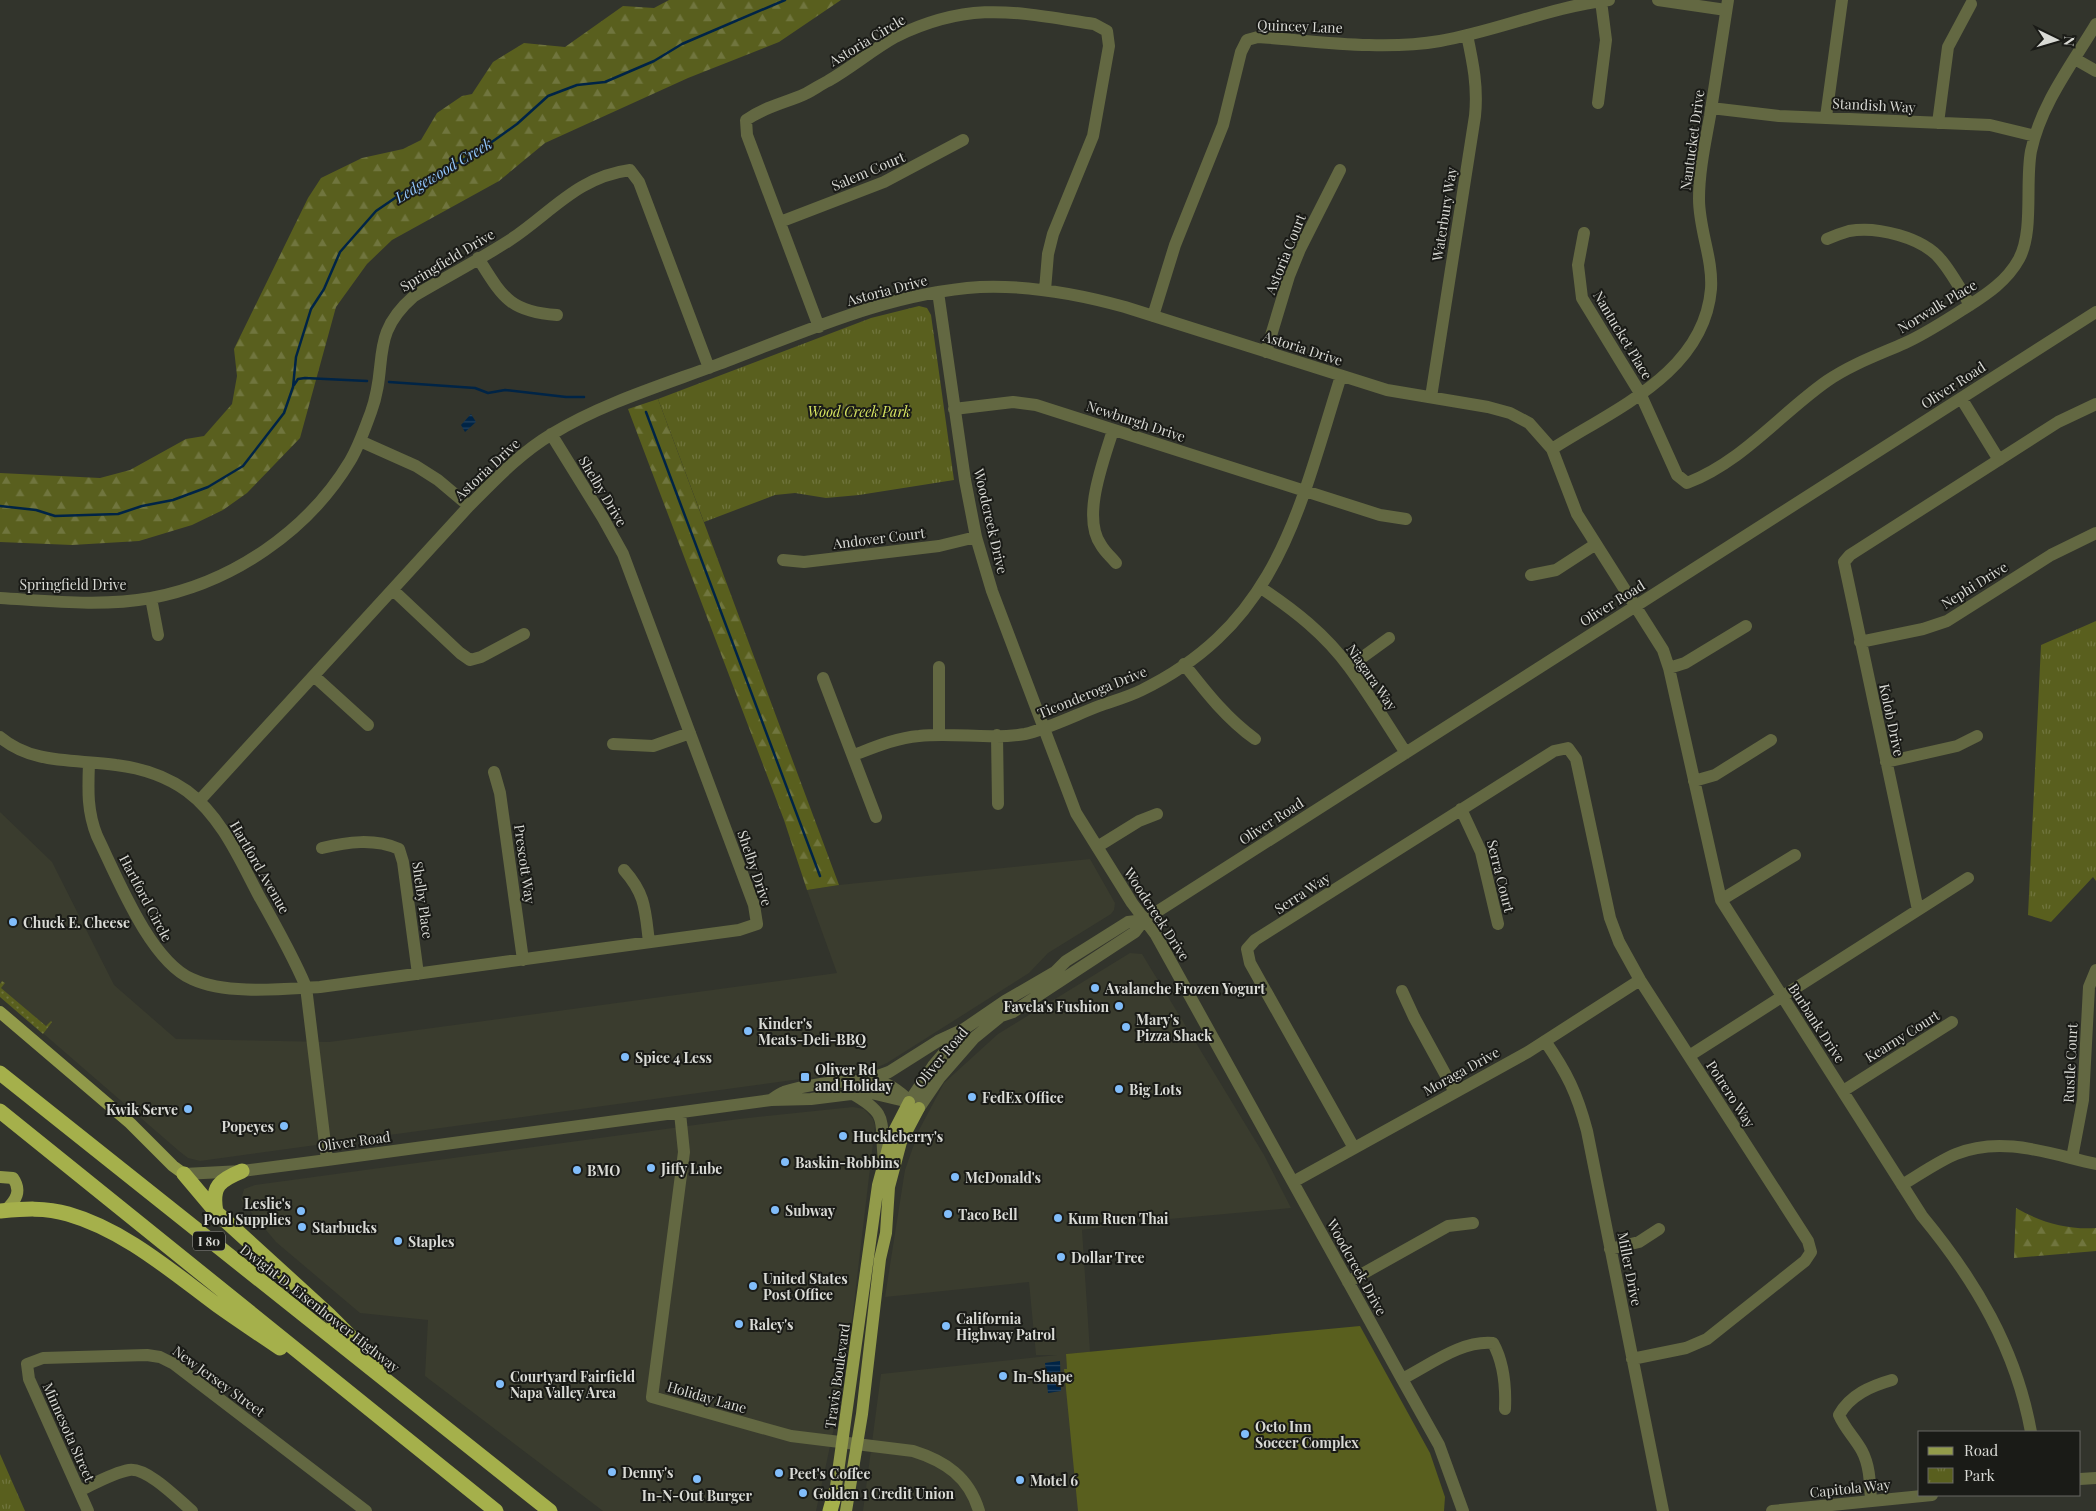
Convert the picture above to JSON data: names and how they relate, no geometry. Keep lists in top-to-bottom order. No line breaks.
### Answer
{"streets":{"highway":["I 80","Dwight D. Eisenhower Highway"],"main road":["Travis Boulevard"],"street":["Quincey Lane","Astoria Circle","Standish Way","Nantucket Drive","Salem Court","Waterbury Way","Astoria Court","Springfield Drive","Astoria Drive","Norwalk Place","Nantucket Place","Oliver Road","Newburgh Drive","Shelby Drive","Woodcreek Drive","Andover Court","Nephi Drive","Niagara Way","Ticonderoga Drive","Kolob Drive","Prescott Way","Hartford Avenue","Serra Court","Serra Way","Hartford Circle","Shelby Place","Burbank Drive","Kearny Court","Rustle Court","Moraga Drive","Potrero Way","Miller Drive","New Jersey Street","Holiday Lane","Minnesota Street","Capitola Way"]},"crossings":[["Quincey Lane","Waterbury Way"],["Quincey Lane","Astoria Drive"],["Astoria Circle","Salem Court"],["Astoria Circle","Astoria Drive"],["Standish Way","Nantucket Drive"],["Standish Way","Norwalk Place"],["Nantucket Drive","Astoria Drive"],["Nantucket Drive","Norwalk Place"],["Nantucket Drive","Nantucket Place"],["Waterbury Way","Astoria Drive"],["Astoria Court","Astoria Drive"],["Springfield Drive","Astoria Drive"],["Astoria Drive","Oliver Road"],["Astoria Drive","Shelby Drive"],["Astoria Drive","Woodcreek Drive"],["Astoria Drive","Ticonderoga Drive"],["Astoria Drive","Hartford Avenue"],["Astoria Drive","Burbank Drive"],["Norwalk Place","Nantucket Place"],["Oliver Road","Woodcreek Drive"],["Oliver Road","Niagara Way"],["Oliver Road","Hartford Avenue"],["Oliver Road","Burbank Drive"],["Oliver Road","Travis Boulevard"],["Oliver Road","Holiday Lane"],["Newburgh Drive","Woodcreek Drive"],["Newburgh Drive","Ticonderoga Drive"],["Shelby Drive","Prescott Way"],["Shelby Drive","Hartford Avenue"],["Shelby Drive","Hartford Circle"],["Shelby Drive","Shelby Place"],["Woodcreek Drive","Andover Court"],["Woodcreek Drive","Ticonderoga Drive"],["Woodcreek Drive","Moraga Drive"],["Nephi Drive","Kolob Drive"],["Niagara Way","Ticonderoga Drive"],["Hartford Avenue","Hartford Circle"],["Serra Court","Serra Way"],["Serra Way","Moraga Drive"],["Serra Way","Potrero Way"],["Burbank Drive","Kearny Court"],["Moraga Drive","Potrero Way"],["Moraga Drive","Miller Drive"],["Potrero Way","Miller Drive"],["Travis Boulevard","Holiday Lane"],["New Jersey Street","Minnesota Street"]],"water":["Ledgewood Creek"],"parks":["Wood Creek Park"],"places":{"other":["Chuck E. Cheese","Avalanche Frozen Yogurt","Favela's Fushion","Mary's Pizza Shack","Kinder's Meats-Deli-BBQ","Spice 4 Less","Big Lots","FedEx Office","Kwik Serve","Popeyes","Huckleberry's","Baskin-Robbins","Jiffy Lube","BMO","McDonald's","Subway","Leslie's Pool Supplies","Taco Bell","Kum Ruen Thai","Starbucks","Staples","Dollar Tree","United States Post Office","Raley's","California Highway Patrol","In-Shape","Courtyard Fairfield Napa Valley Area","Octo Inn Soccer Complex","Denny's","Peet's Coffee","In-N-Out Burger","Motel 6","Golden 1 Credit Union"],"transit":["Oliver Rd and Holiday"]},"legend":["Road","Park"],"north":"right"}
